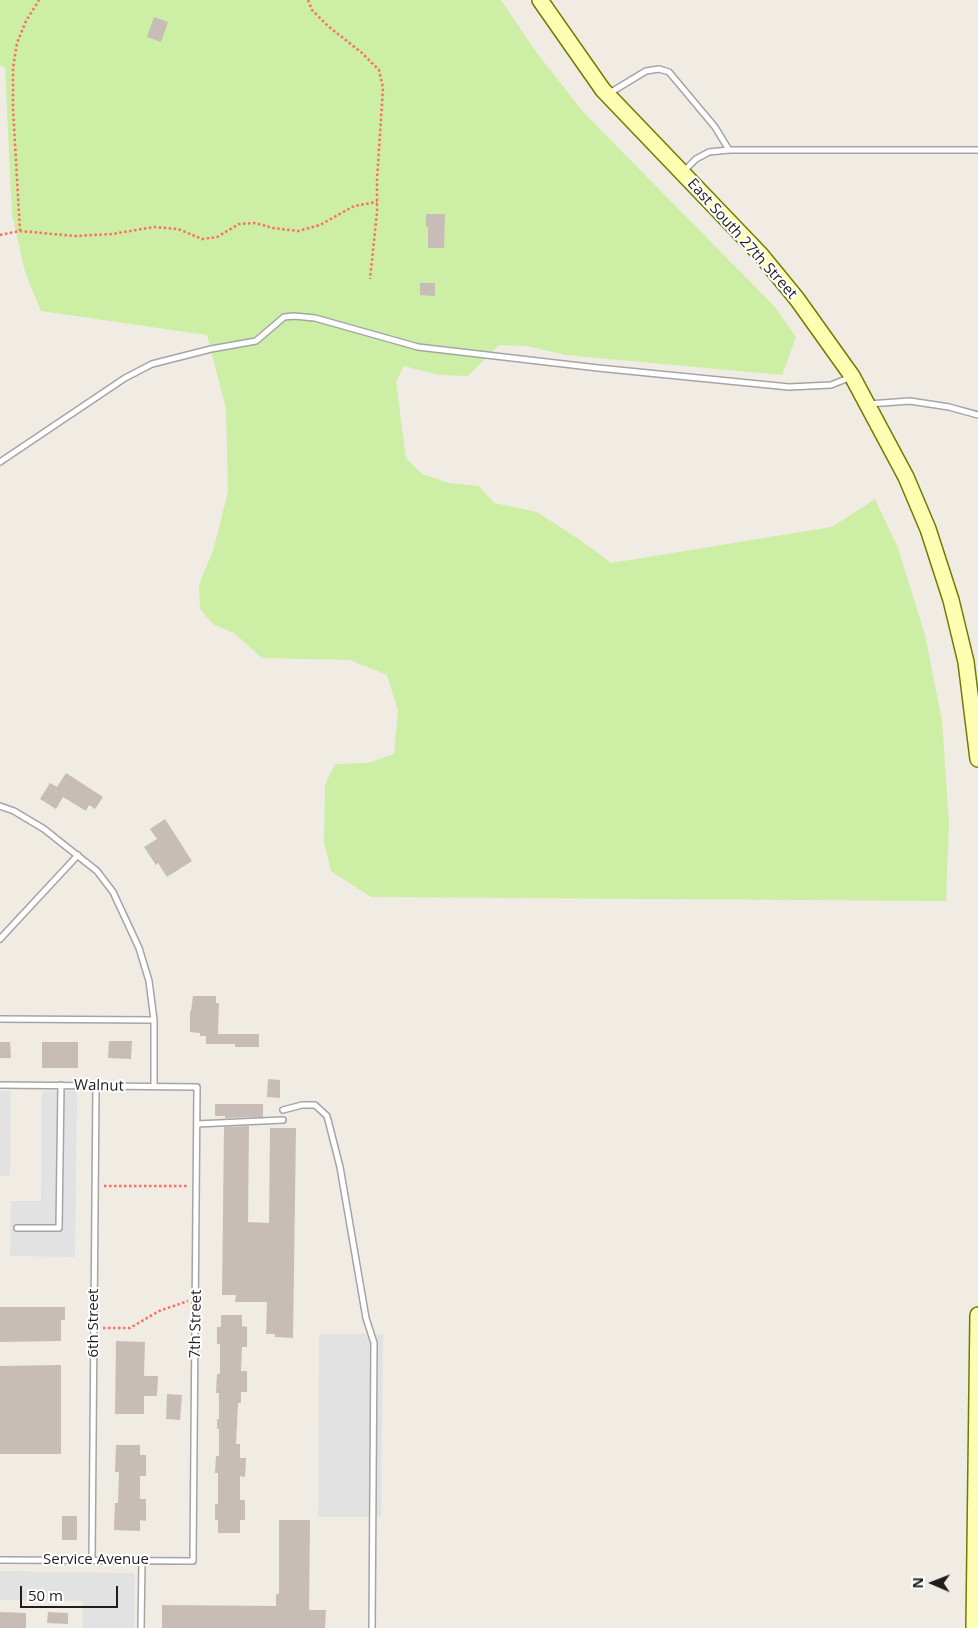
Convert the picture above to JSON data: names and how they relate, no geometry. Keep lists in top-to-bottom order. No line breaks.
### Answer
{"streets":{"main road":["East South 27th Street"],"lane":["Walnut","6th Street","7th Street","Service Avenue"]},"crossings":[["Walnut","6th Street"],["Walnut","7th Street"],["6th Street","Service Avenue"],["7th Street","Service Avenue"]],"scale_bar":"50 m","north":"left"}
